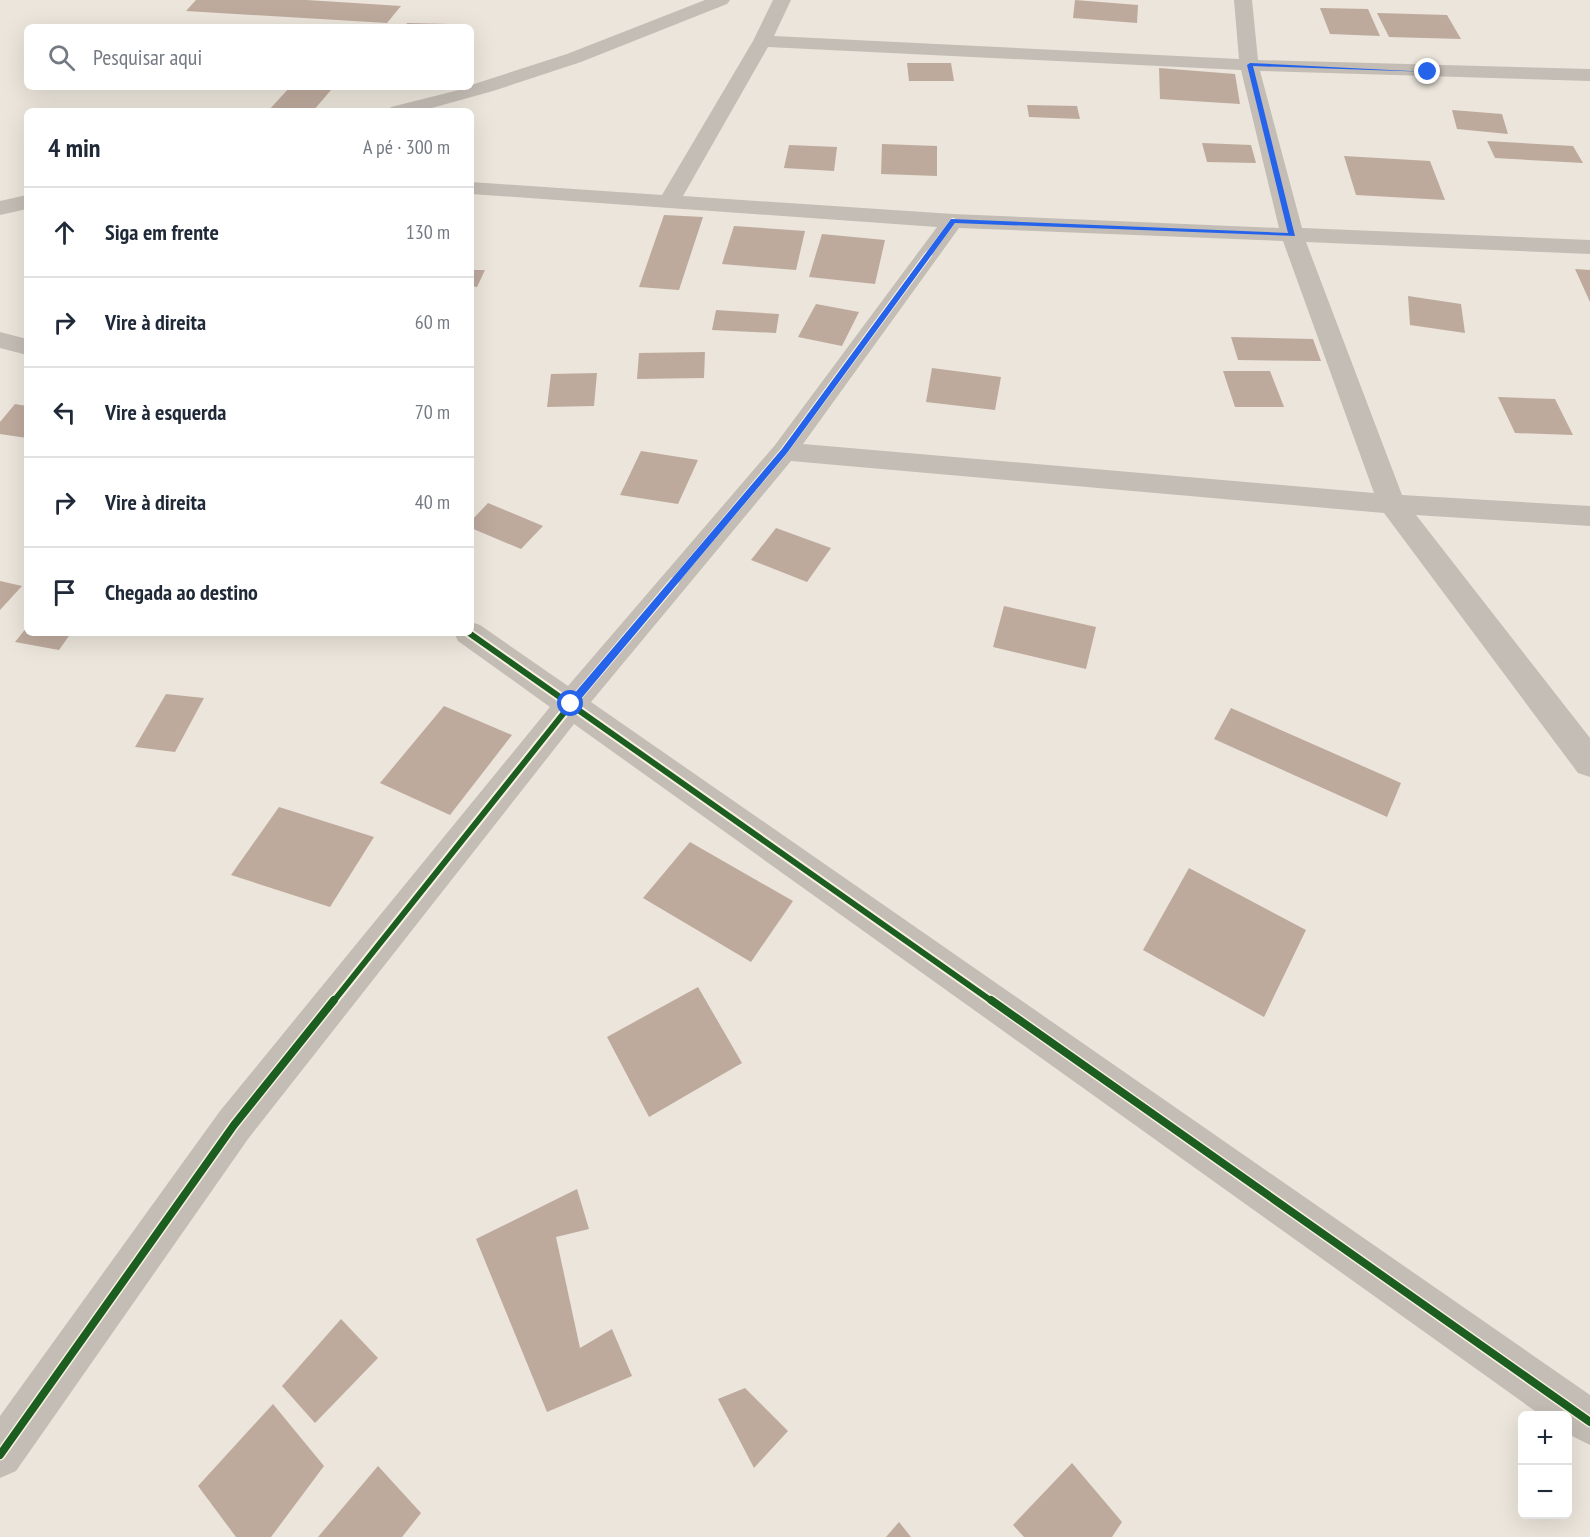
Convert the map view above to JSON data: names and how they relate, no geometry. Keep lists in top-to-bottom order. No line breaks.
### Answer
{"page":{"search":"Pesquisar aqui","heading":["4 min","A pé · 300 m"],"list":[["Siga em frente","130 m"],["Vire à direita","60 m"],["Vire à esquerda","70 m"],["Vire à direita","40 m"],"Chegada ao destino"],"map_buttons":["+","−"]}}
